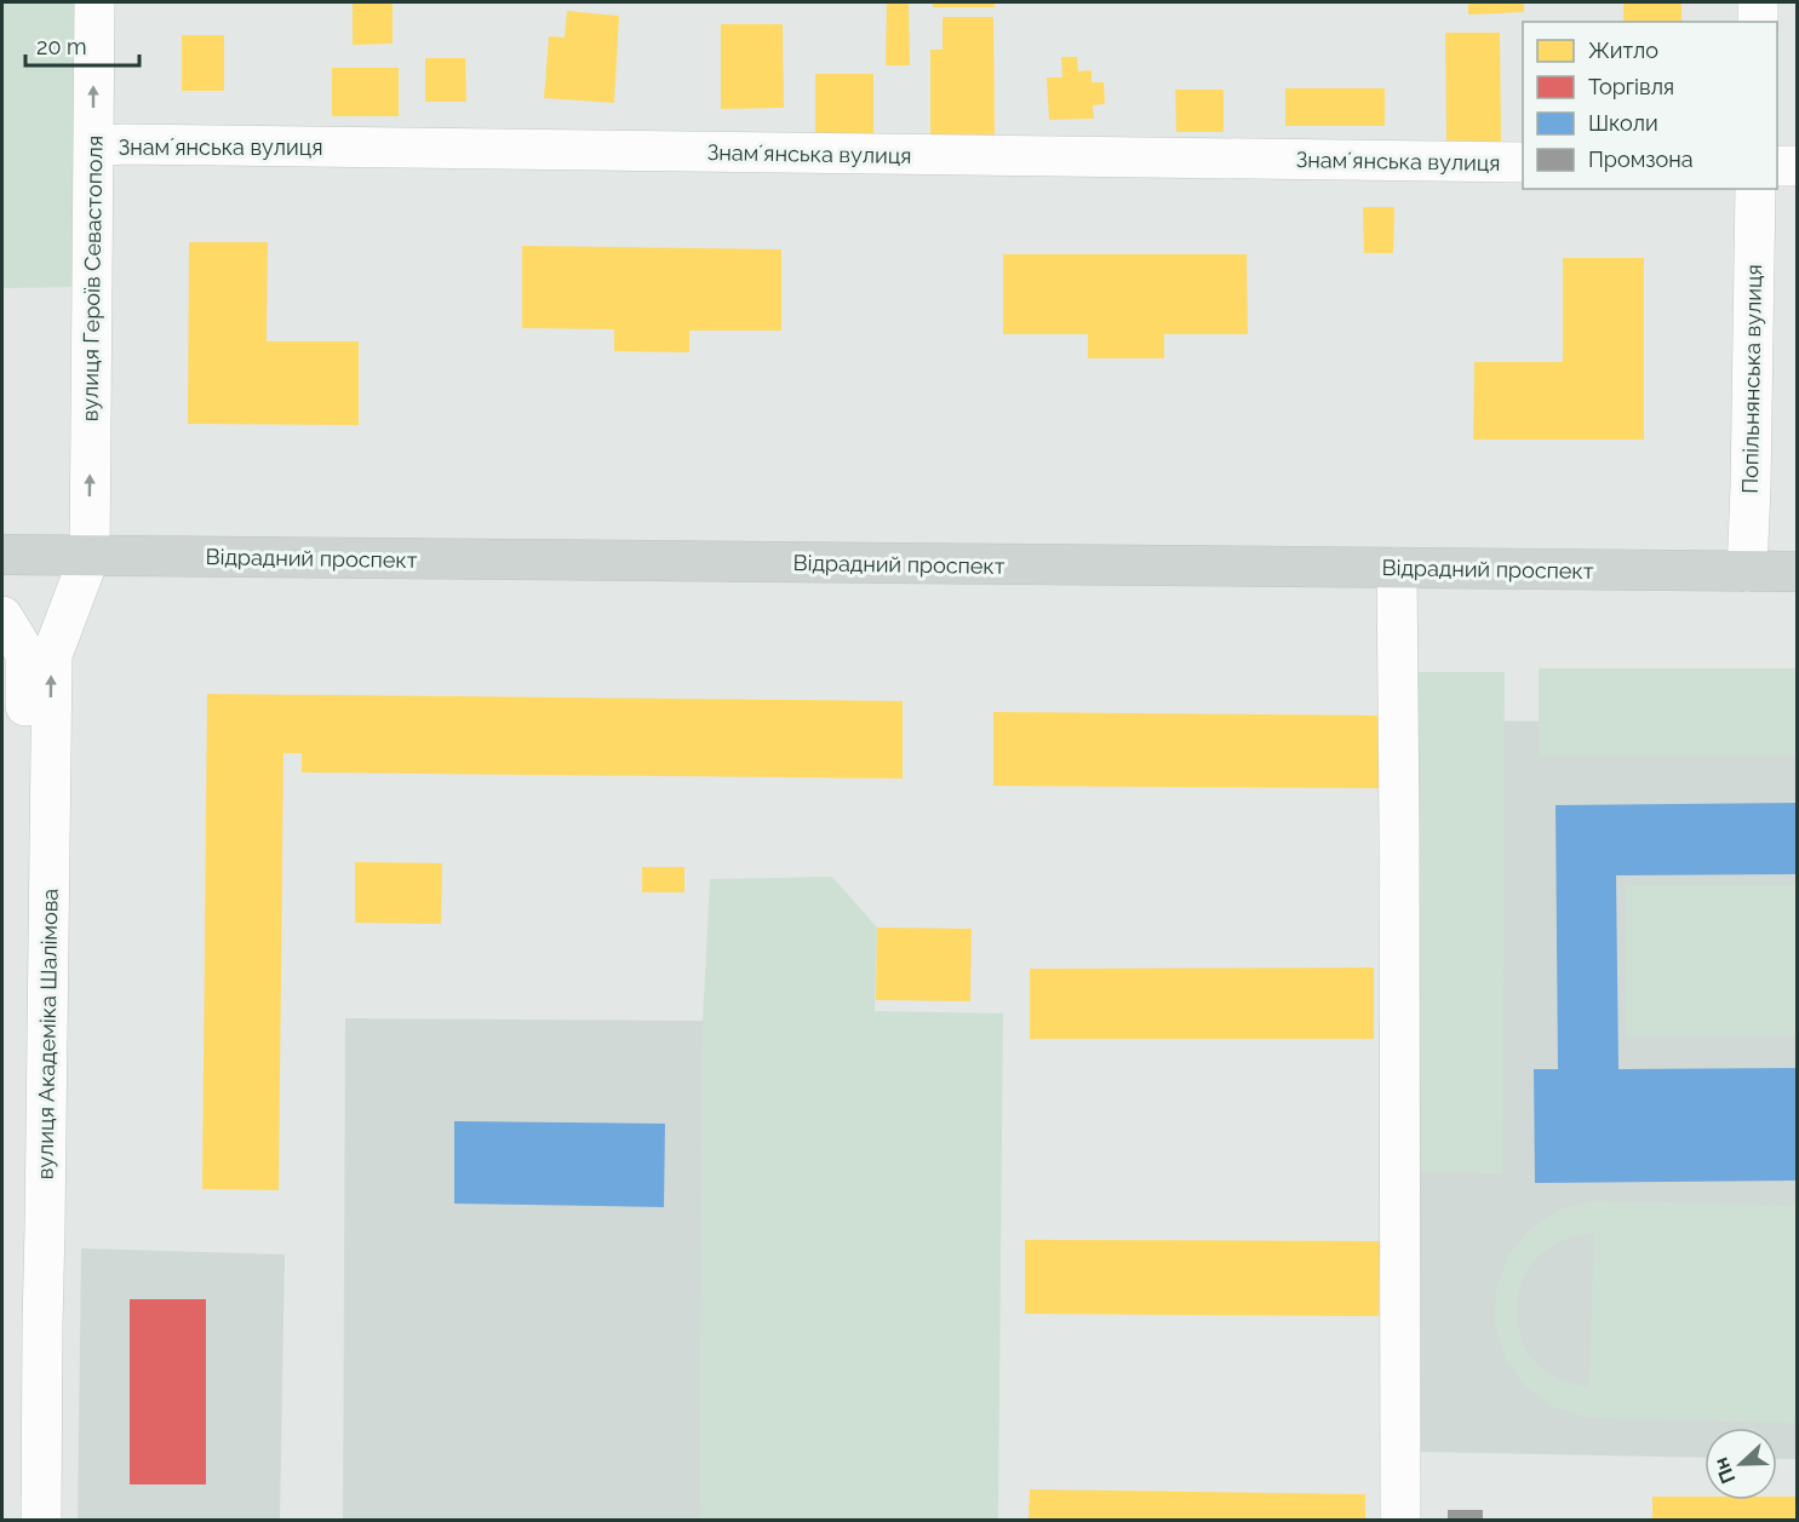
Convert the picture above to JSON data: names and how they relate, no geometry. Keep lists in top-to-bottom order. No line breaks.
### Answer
{"streets":{"main road":["Відрадний проспект"],"street":["Знамʼянська вулиця","вулиця Героїв Севастополя","Попільнянська вулиця","вулиця Академіка Шалімова"]},"crossings":[["Знамʼянська вулиця","вулиця Героїв Севастополя"],["вулиця Героїв Севастополя","Відрадний проспект"],["вулиця Героїв Севастополя","вулиця Академіка Шалімова"],["Попільнянська вулиця","Відрадний проспект"],["Відрадний проспект","вулиця Академіка Шалімова"]],"one_way":["вулиця Героїв Севастополя"],"legend":["Житло","Торгівля","Школи","Промзона"],"scale_bar":"20 m","north":"left"}
